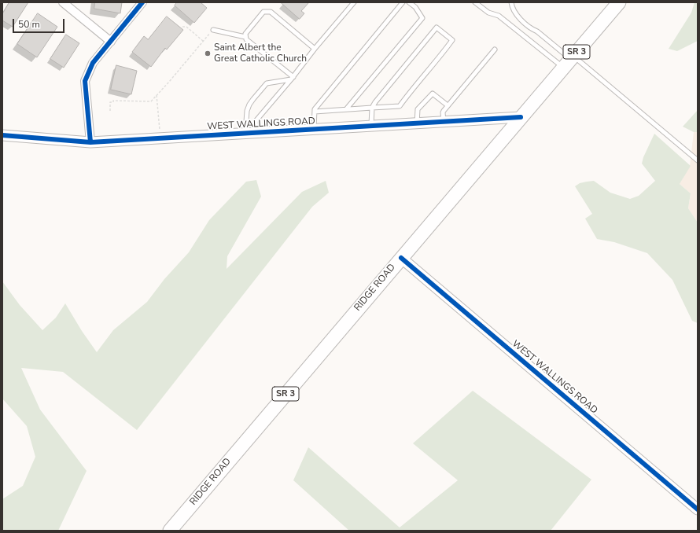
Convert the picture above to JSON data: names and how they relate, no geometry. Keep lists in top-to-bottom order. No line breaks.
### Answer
{"streets":{"main road":["SR 3","RIDGE ROAD"],"street":["WEST WALLINGS ROAD"]},"crossings":[["WEST WALLINGS ROAD","RIDGE ROAD"]],"places":["Saint Albert the Great Catholic Church"],"scale_bar":"50 m"}
